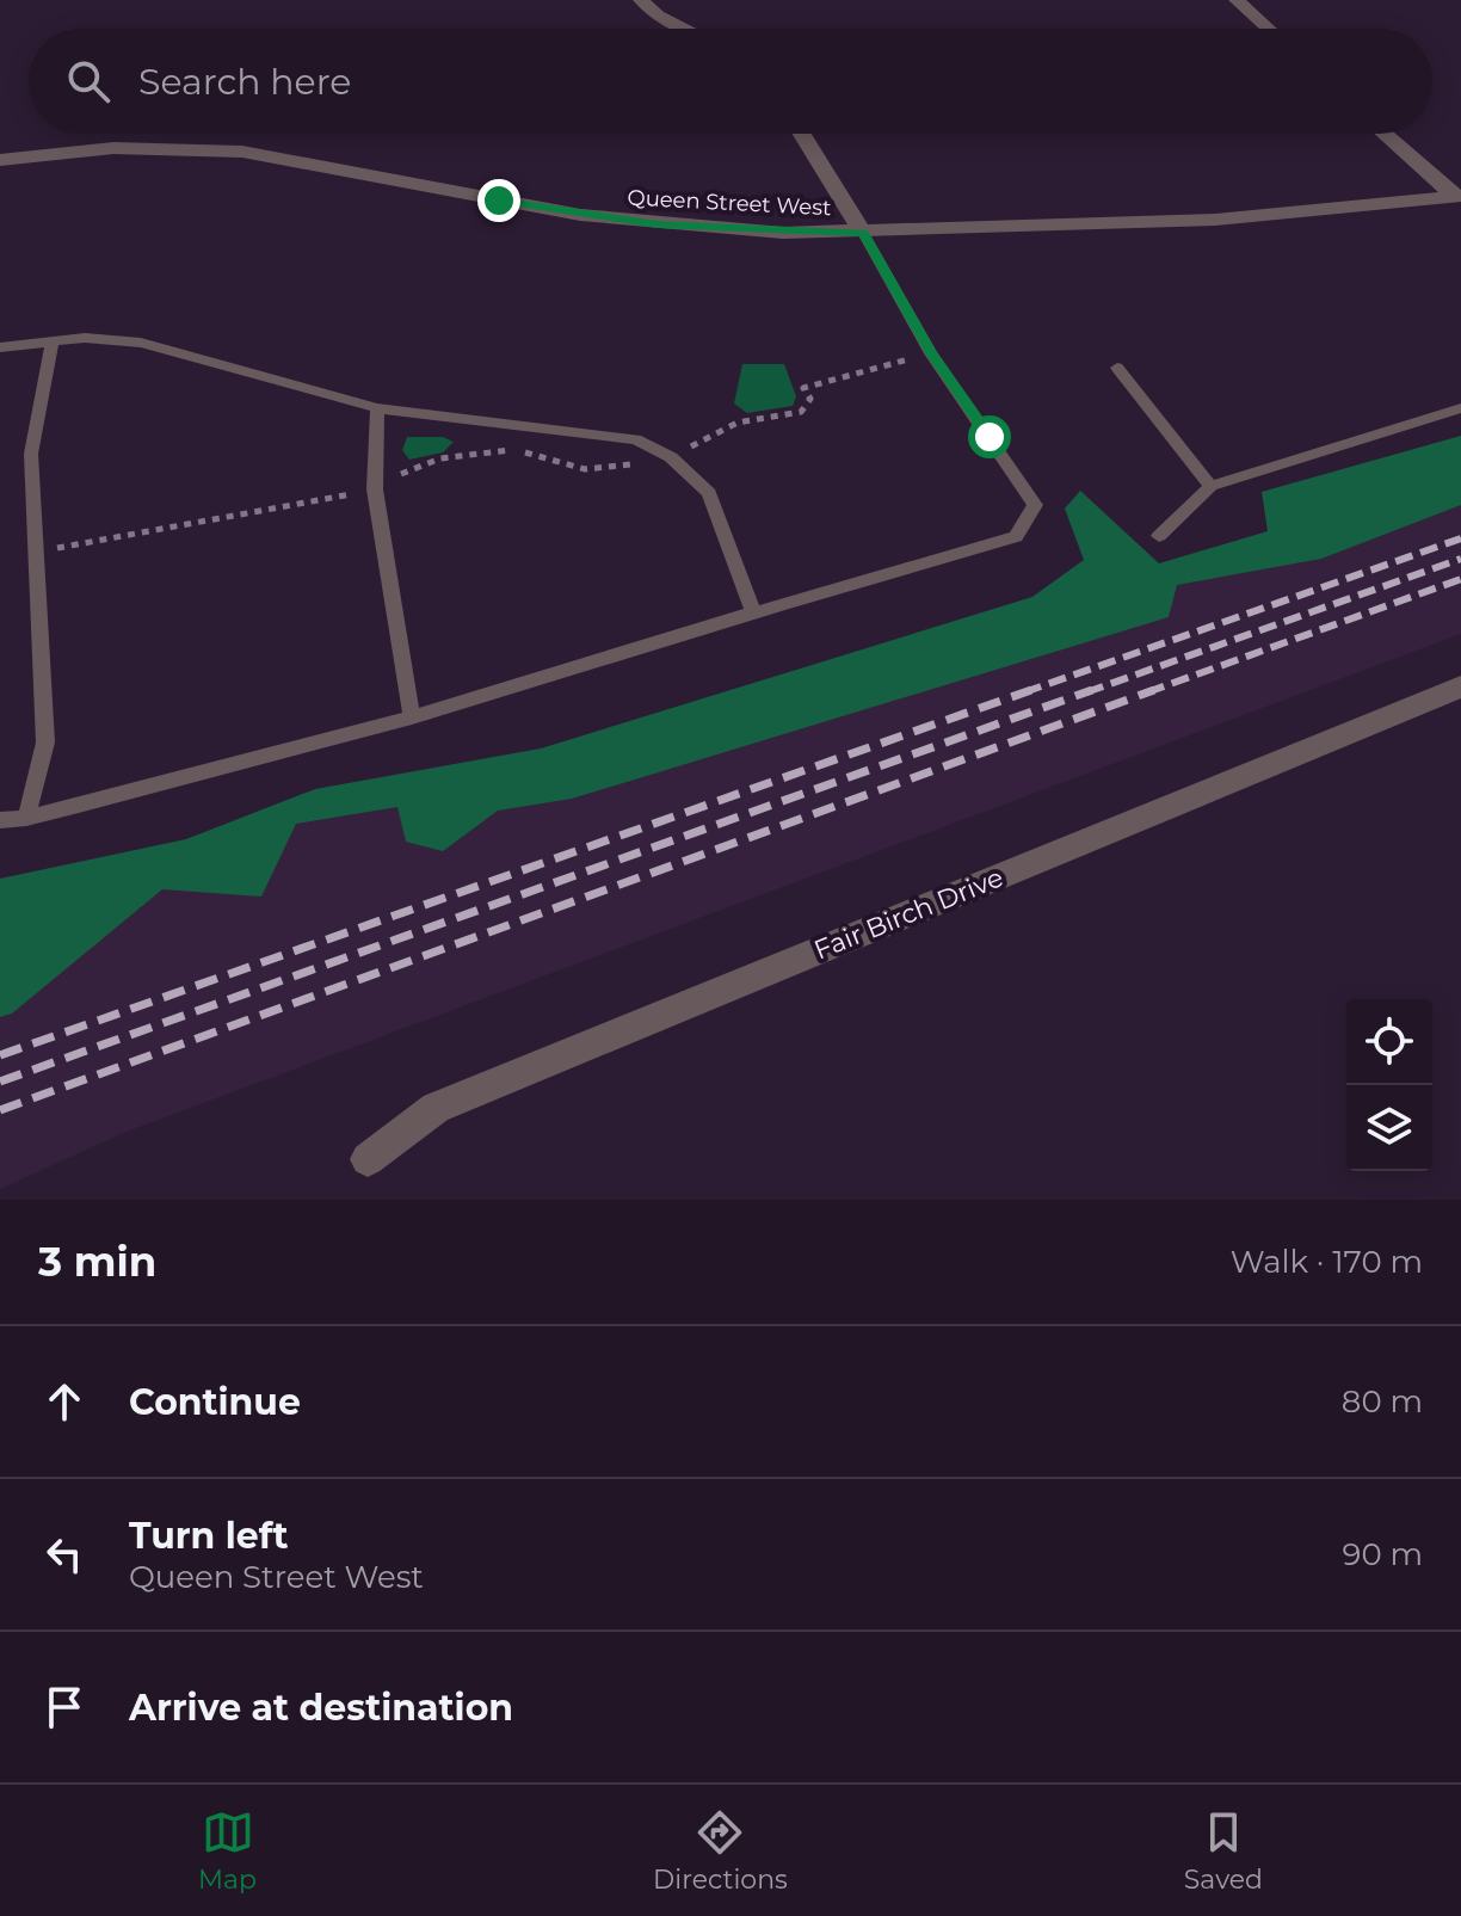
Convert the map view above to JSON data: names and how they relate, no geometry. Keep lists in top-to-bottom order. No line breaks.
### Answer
{"streets":{"street":["Queen Street West","Fair Birch Drive"]},"page":{"search":"Search here","heading":["3 min","Walk · 170 m"],"list":[["Continue","80 m"],["Turn left","Queen Street West","90 m"],"Arrive at destination"],"nav":["Map","Directions","Saved"]}}
